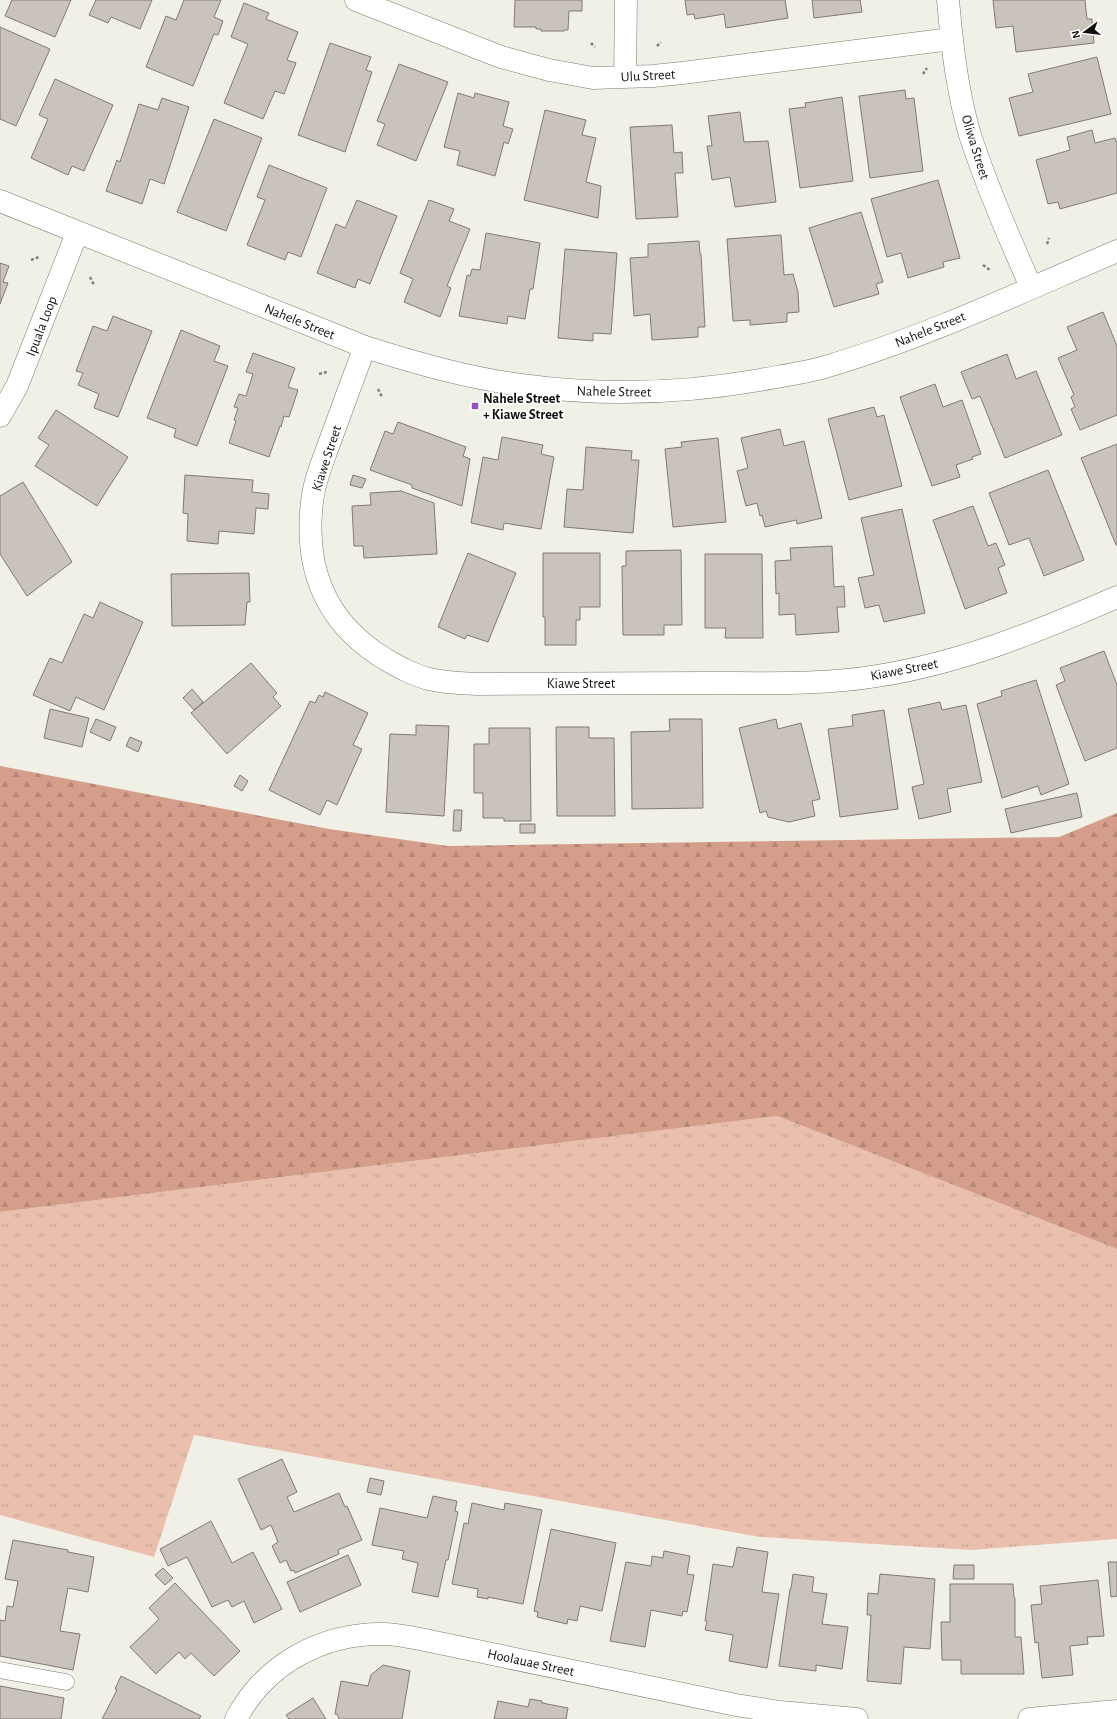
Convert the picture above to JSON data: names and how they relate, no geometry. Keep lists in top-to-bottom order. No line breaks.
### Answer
{"streets":{"street":["Ulu Street","Oliwa Street","Nahele Street","Ipuala Loop","Kiawe Street","Hoolauae Street"]},"crossings":[["Ulu Street","Oliwa Street"],["Oliwa Street","Nahele Street"],["Nahele Street","Ipuala Loop"],["Nahele Street","Kiawe Street"]],"places":{"transit":["Nahele Street + Kiawe Street"]},"north":"left"}
